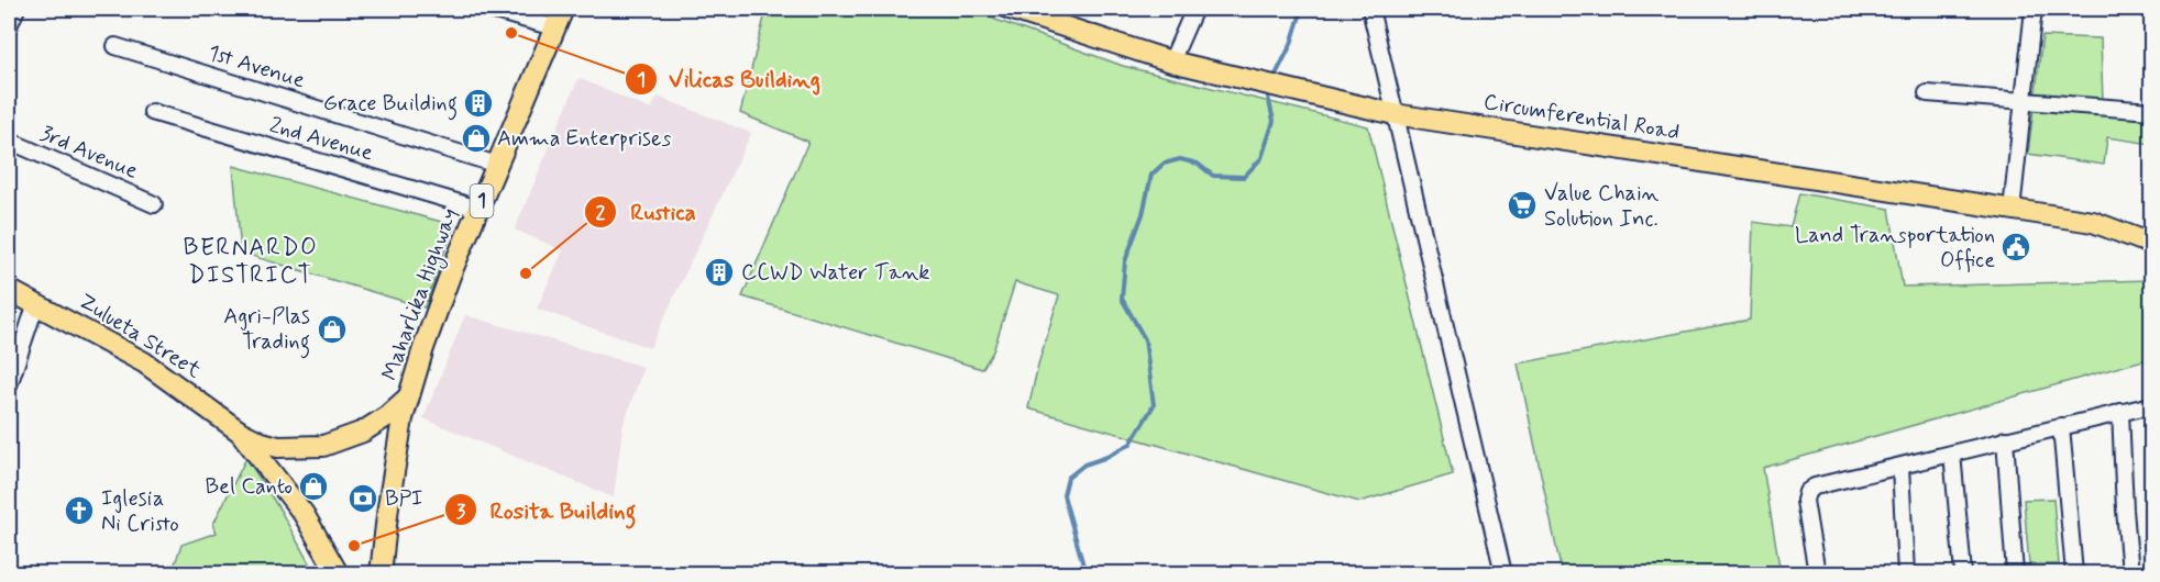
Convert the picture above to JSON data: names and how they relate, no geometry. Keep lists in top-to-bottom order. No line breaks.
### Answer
{"streets":{"main road":["Circumferential Road","1","Maharlika Highway","Zulueta Street"],"street":["1st Avenue","2nd Avenue","3rd Avenue"]},"crossings":[["1st Avenue","Maharlika Highway"],["2nd Avenue","Maharlika Highway"],["Maharlika Highway","Zulueta Street"]],"districts":["BERNARDO DISTRICT"],"places":{"other":["Vilicas Building","Rustica","Rosita Building"],"building":["Grace Building","CCWD Water Tank"],"shop":["Amma Enterprises","Agri-Plas Trading","Bel Canto"],"supermarket":["Value Chain Solution Inc."],"public building":["Land Transportation Office"],"bank":["BPI"],"church":["Iglesia Ni Cristo"]}}
